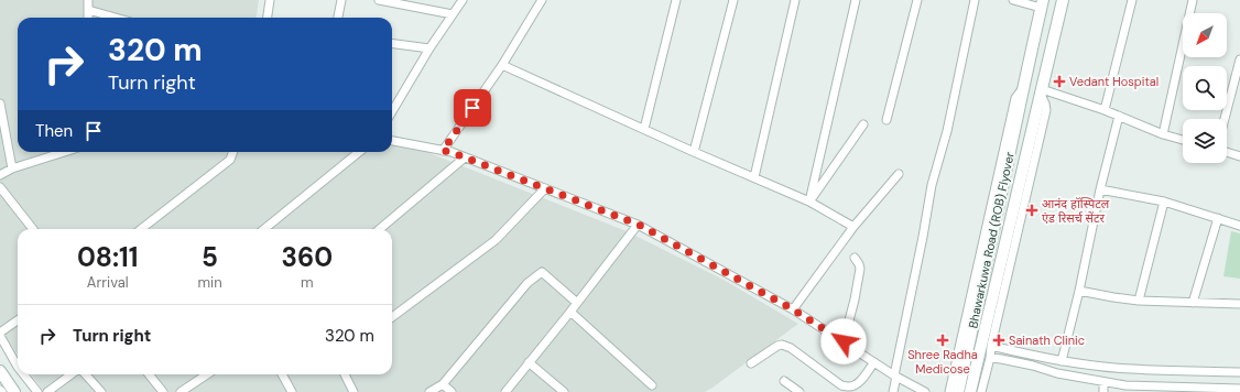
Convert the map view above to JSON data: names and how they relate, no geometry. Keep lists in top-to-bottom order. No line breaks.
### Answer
{"streets":{"main road":["Bhawarkuwa Road (ROB) Flyover"]},"places":{"health":["Vedant Hospital","आनंद हॉस्पिटल एंड रिसर्च सेंटर","Shree Radha Medicose","Sainath Clinic"]},"north":"bottom left","page":{"turn":["320 m","Turn right"],"then":"Then","eta":["08:11","Arrival","5","min","360","m"],"list":[{"name":"Turn right","value":"320 m"}]}}
